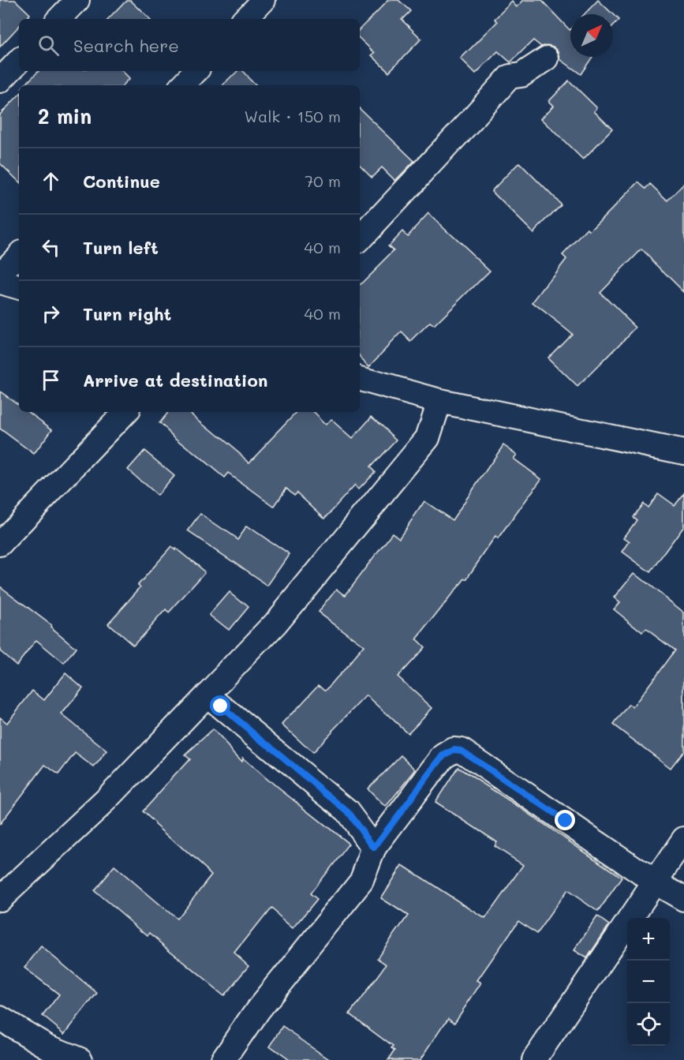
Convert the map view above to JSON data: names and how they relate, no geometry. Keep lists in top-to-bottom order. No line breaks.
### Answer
{"north":"top right","page":{"search":"Search here","heading":["2 min","Walk · 150 m"],"list":[["Continue","70 m"],["Turn left","40 m"],["Turn right","40 m"],"Arrive at destination"],"map_buttons":["+","−"]}}
